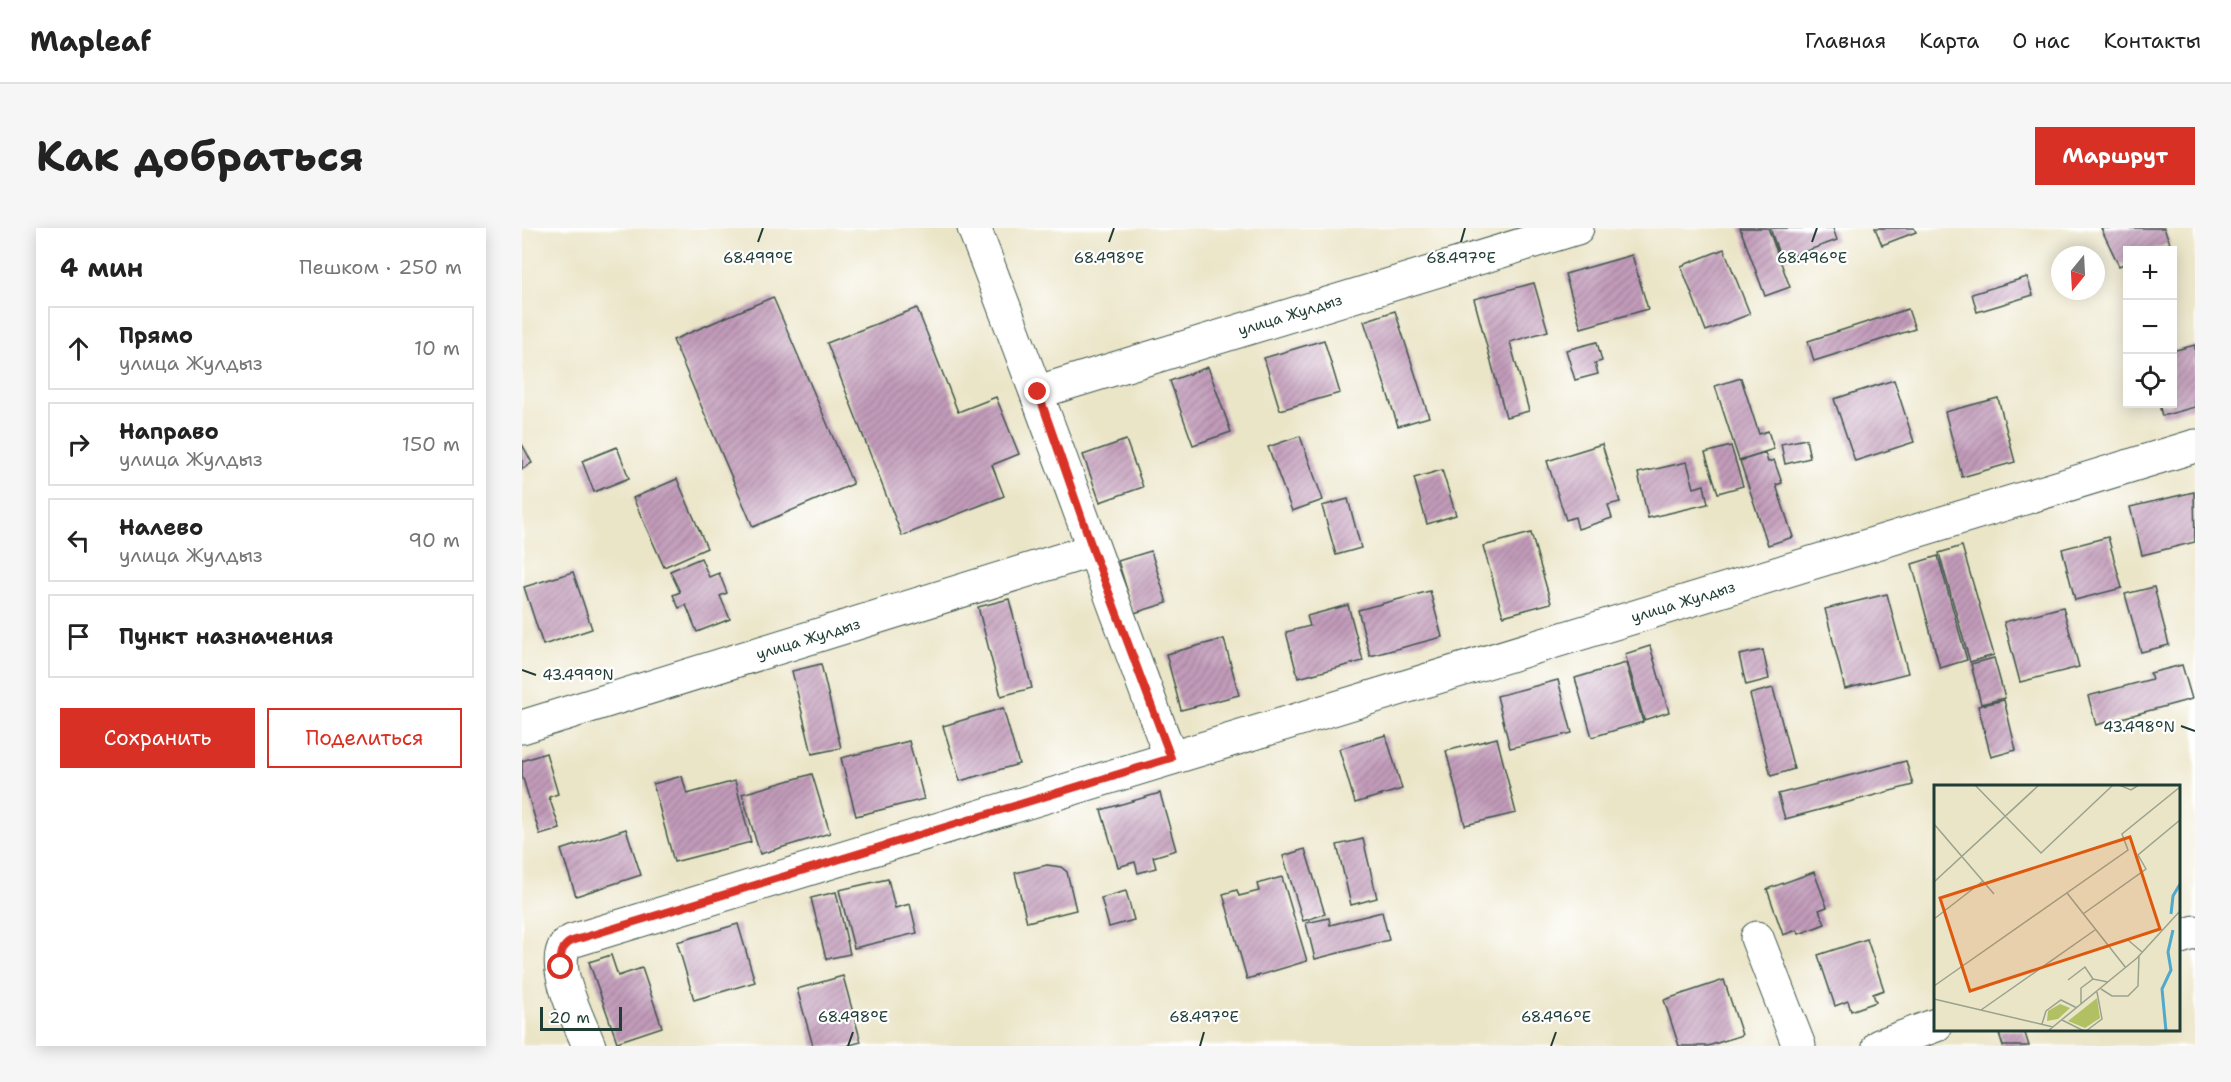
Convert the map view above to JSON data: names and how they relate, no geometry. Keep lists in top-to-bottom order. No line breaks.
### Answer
{"streets":{"street":["улица Жулдыз"]},"scale_bar":"20 m","north":"bottom","page":{"header":"Mapleaf","nav":["Главная","Карта","О нас","Контакты"],"buttons":["Маршрут",["Сохранить","Поделиться"]],"title":"Как добраться","heading":["4 мин","Пешком · 250 m"],"map_buttons":["+","−"],"list":[["Прямо","улица Жулдыз","10 m"],["Направо","улица Жулдыз","150 m"],["Налево","улица Жулдыз","90 m"],"Пункт назначения"],"scale":"20 m"},"coordinates":["68.499°E","68.498°E","68.497°E","68.496°E","43.499°N","43.498°N"]}
